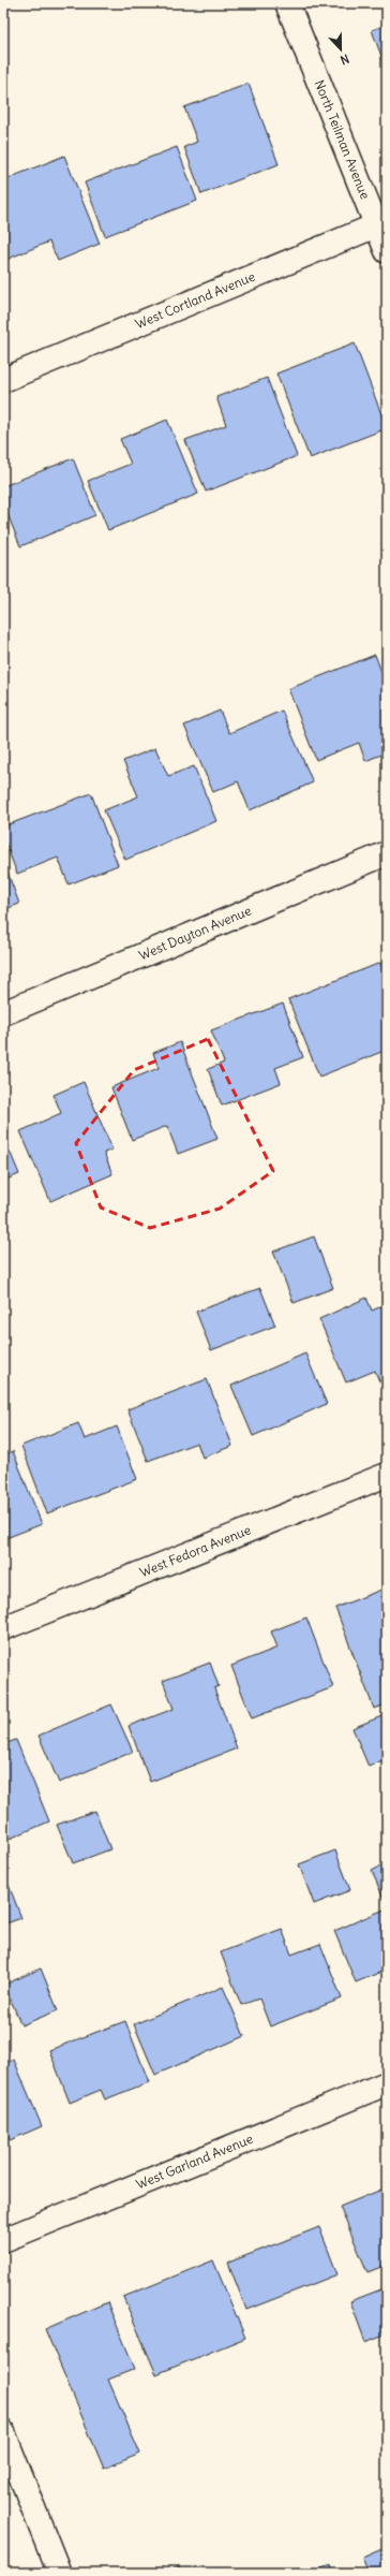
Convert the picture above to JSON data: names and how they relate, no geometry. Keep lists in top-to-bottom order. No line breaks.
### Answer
{"streets":{"street":["North Teilman Avenue","West Cortland Avenue","West Dayton Avenue","West Fedora Avenue","West Garland Avenue"]},"crossings":[["North Teilman Avenue","West Cortland Avenue"]],"north":"bottom"}
